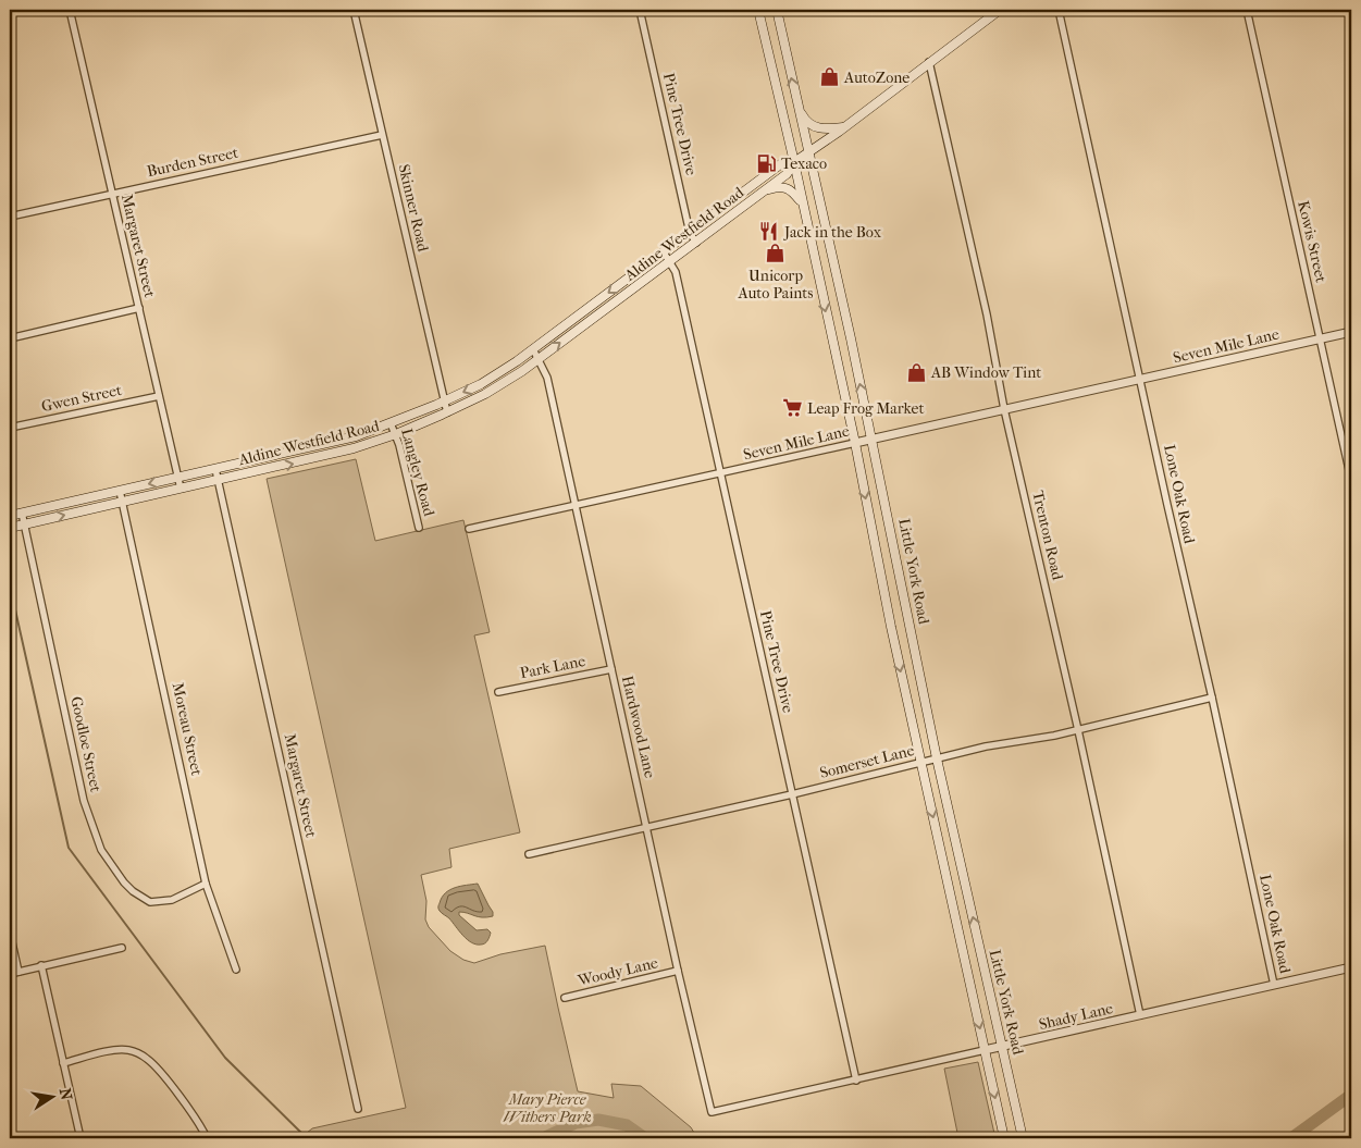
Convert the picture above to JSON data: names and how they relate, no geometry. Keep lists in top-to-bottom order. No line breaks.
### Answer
{"streets":{"main road":["Aldine Westfield Road","Little York Road"],"street":["Pine Tree Drive","Burden Street","Skinner Road","Kowis Street","Margaret Street","Seven Mile Lane","Gwen Street","Langley Road","Lone Oak Road","Trenton Road","Park Lane","Hardwood Lane","Moreau Street","Goodloe Street","Somerset Lane","Woody Lane","Shady Lane"]},"crossings":[["Pine Tree Drive","Aldine Westfield Road"],["Pine Tree Drive","Seven Mile Lane"],["Pine Tree Drive","Somerset Lane"],["Pine Tree Drive","Shady Lane"],["Burden Street","Skinner Road"],["Burden Street","Margaret Street"],["Skinner Road","Aldine Westfield Road"],["Aldine Westfield Road","Margaret Street"],["Aldine Westfield Road","Langley Road"],["Aldine Westfield Road","Trenton Road"],["Aldine Westfield Road","Little York Road"],["Aldine Westfield Road","Hardwood Lane"],["Aldine Westfield Road","Moreau Street"],["Aldine Westfield Road","Goodloe Street"],["Kowis Street","Seven Mile Lane"],["Margaret Street","Gwen Street"],["Seven Mile Lane","Lone Oak Road"],["Seven Mile Lane","Trenton Road"],["Seven Mile Lane","Little York Road"],["Seven Mile Lane","Hardwood Lane"],["Lone Oak Road","Somerset Lane"],["Lone Oak Road","Shady Lane"],["Trenton Road","Somerset Lane"],["Trenton Road","Shady Lane"],["Little York Road","Somerset Lane"],["Little York Road","Shady Lane"],["Park Lane","Hardwood Lane"],["Hardwood Lane","Somerset Lane"],["Hardwood Lane","Woody Lane"],["Hardwood Lane","Shady Lane"],["Moreau Street","Goodloe Street"]],"parks":["Mary Pierce Withers Park"],"places":{"shop":["AutoZone","Unicorp Auto Paints","AB Window Tint"],"fuel station":["Texaco"],"restaurant":["Jack in the Box"],"supermarket":["Leap Frog Market"]},"north":"right"}
